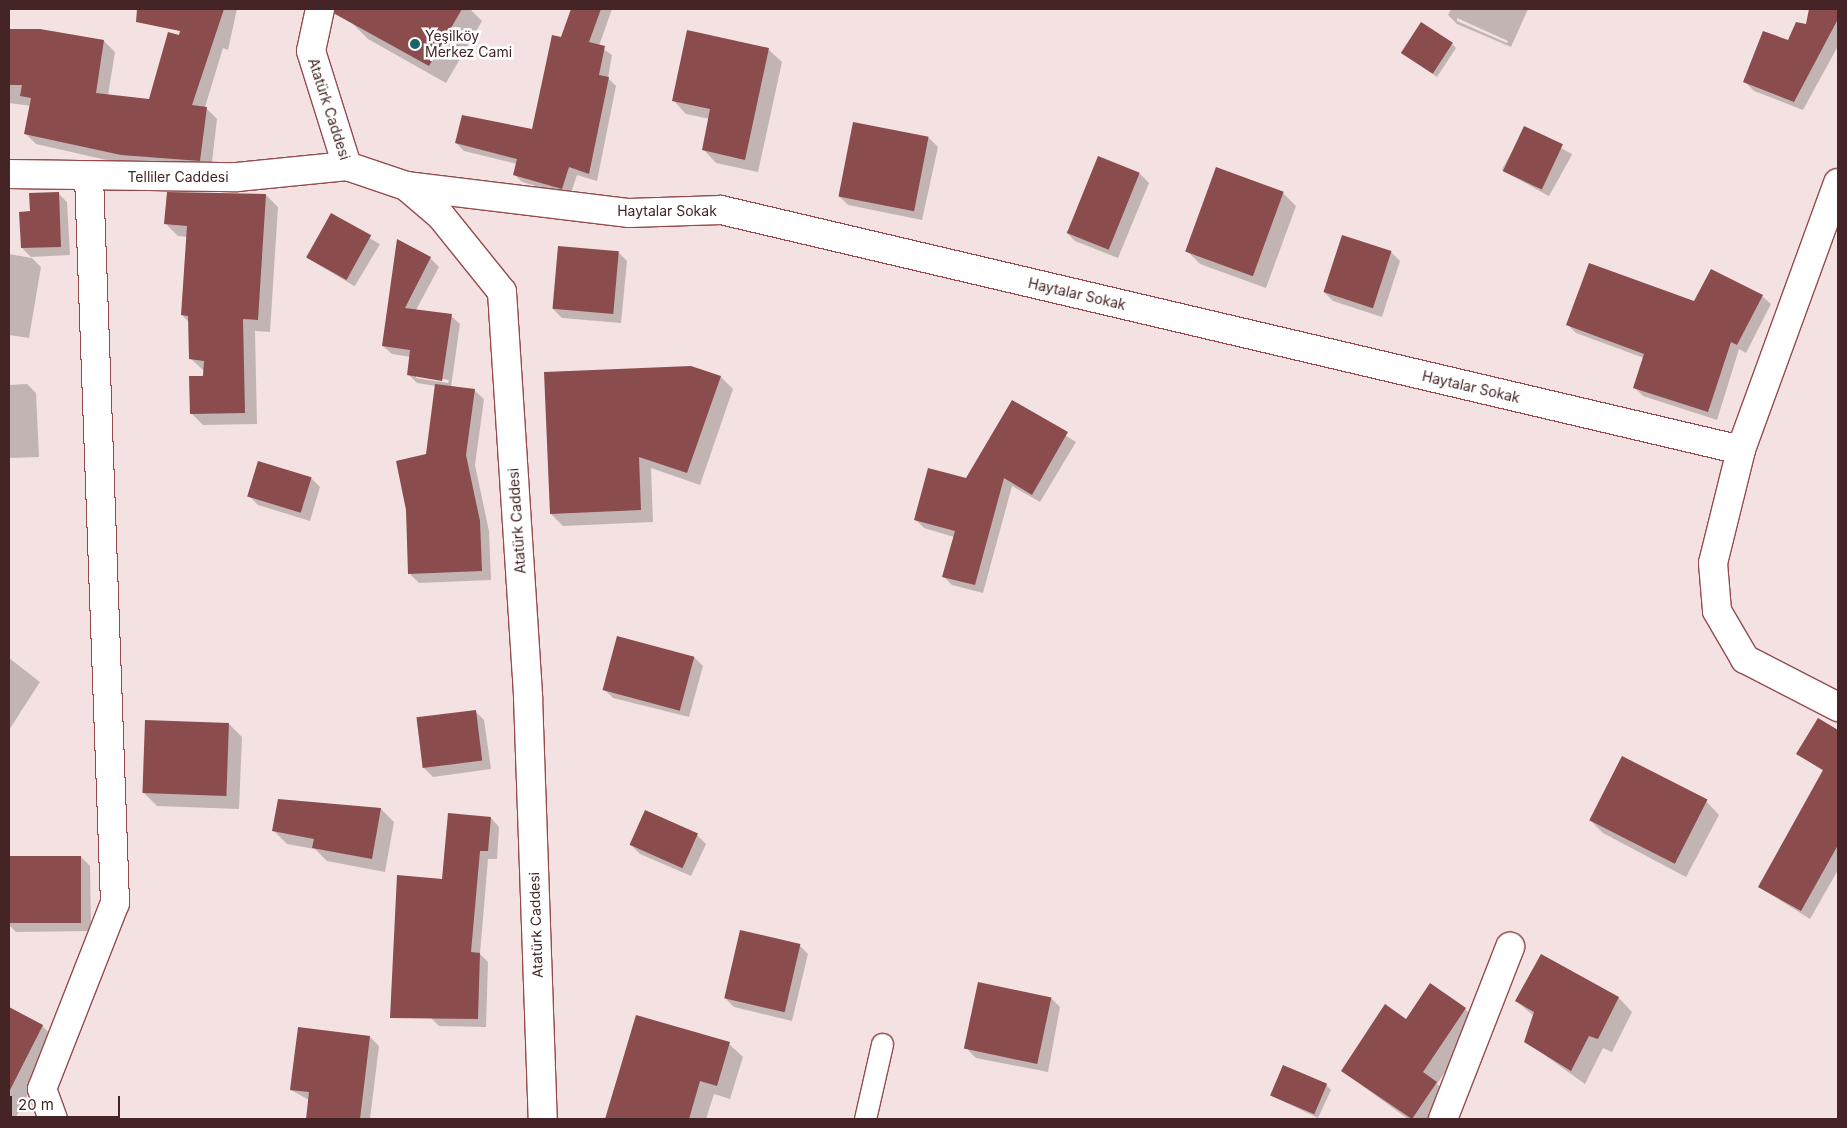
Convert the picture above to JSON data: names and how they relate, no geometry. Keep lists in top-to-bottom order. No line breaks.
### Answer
{"streets":{"street":["Atatürk Caddesi","Telliler Caddesi","Haytalar Sokak"]},"crossings":[["Atatürk Caddesi","Telliler Caddesi"],["Atatürk Caddesi","Haytalar Sokak"]],"places":["Yeşilköy Merkez Cami"],"scale_bar":"20 m"}
